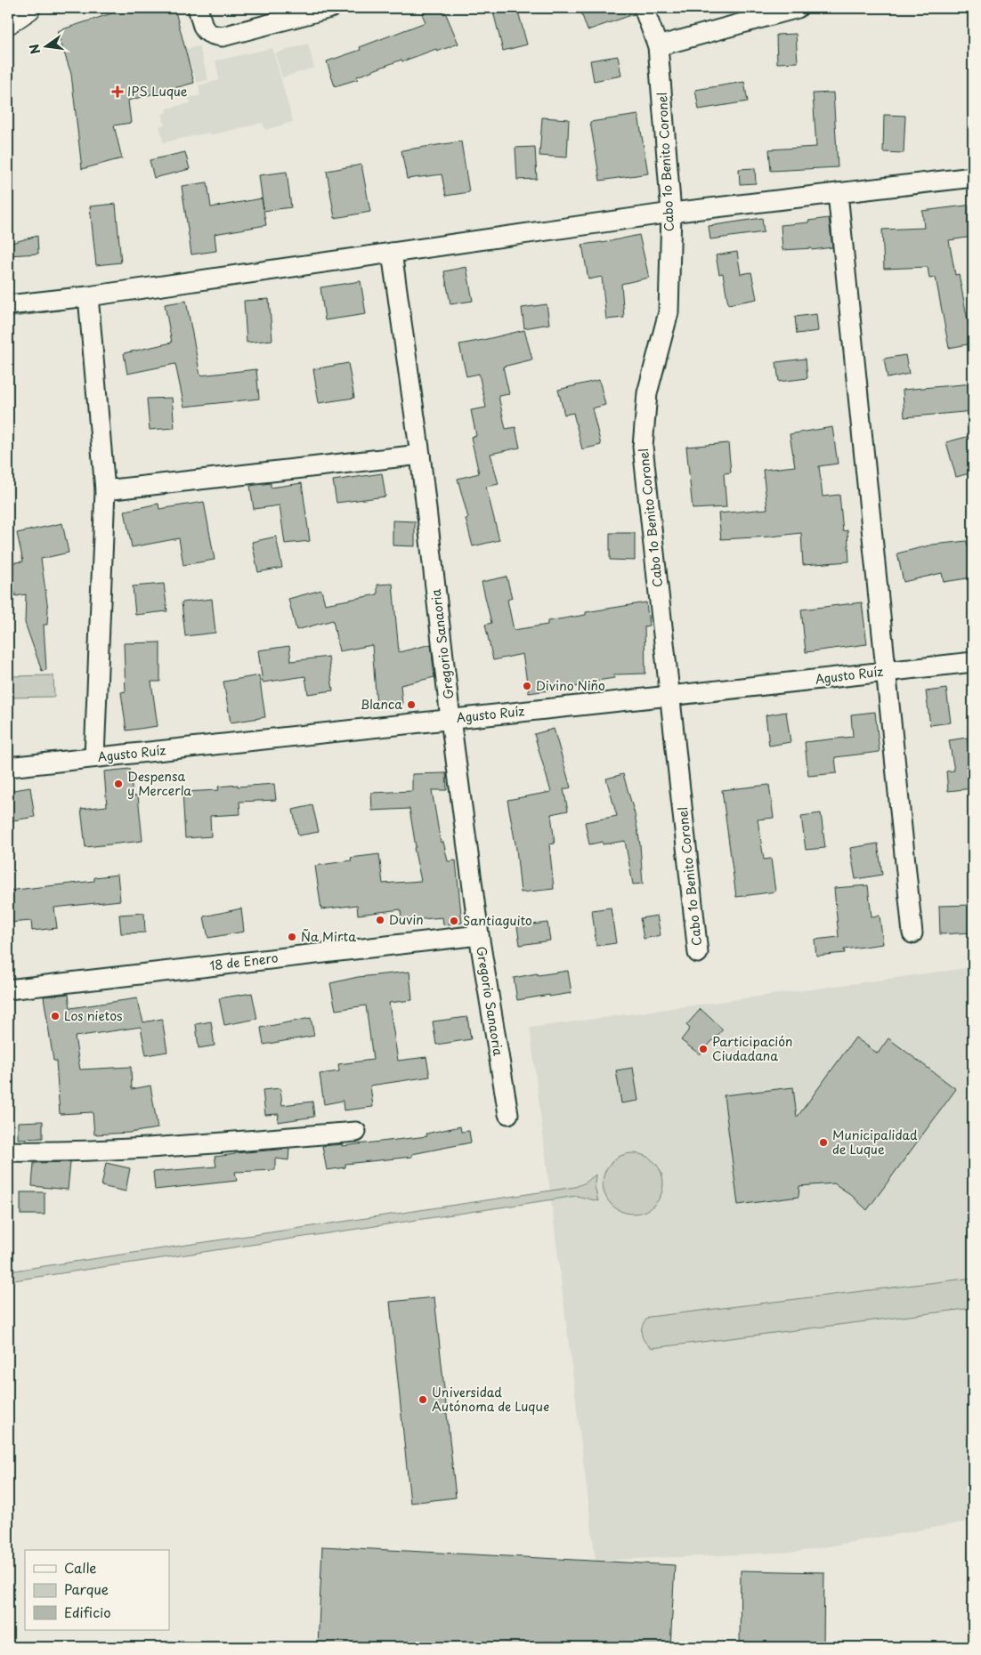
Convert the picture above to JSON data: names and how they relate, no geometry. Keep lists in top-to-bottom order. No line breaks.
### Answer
{"streets":{"street":["Cabo 1o Benito Coronel","Gregorio Sanaoria","Agusto Ruíz","18 de Enero"]},"crossings":[["Cabo 1o Benito Coronel","Agusto Ruíz"],["Gregorio Sanaoria","Agusto Ruíz"],["Gregorio Sanaoria","18 de Enero"]],"places":{"health":["IPS Luque"],"other":["Divino Niño","Blanca","Despensa y Mercerla","Duvin","Santiaguito","Ña Mirta","Los nietos","Participación Ciudadana","Municipalidad de Luque","Universidad Autónoma de Luque"]},"legend":["Calle","Parque","Edificio"],"north":"left"}
